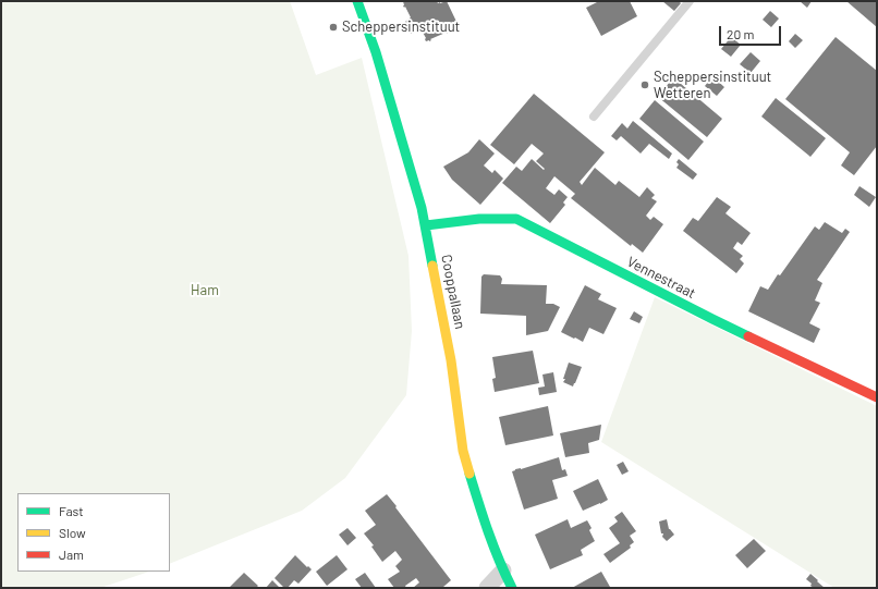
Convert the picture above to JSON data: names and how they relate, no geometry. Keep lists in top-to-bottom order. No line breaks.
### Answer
{"streets":{"street":["Vennestraat","Cooppallaan"]},"crossings":[["Vennestraat","Cooppallaan"]],"parks":["Ham"],"places":["Scheppersinstituut","Scheppersinstituut Wetteren"],"legend":["Fast","Slow","Jam"],"scale_bar":"20 m"}
